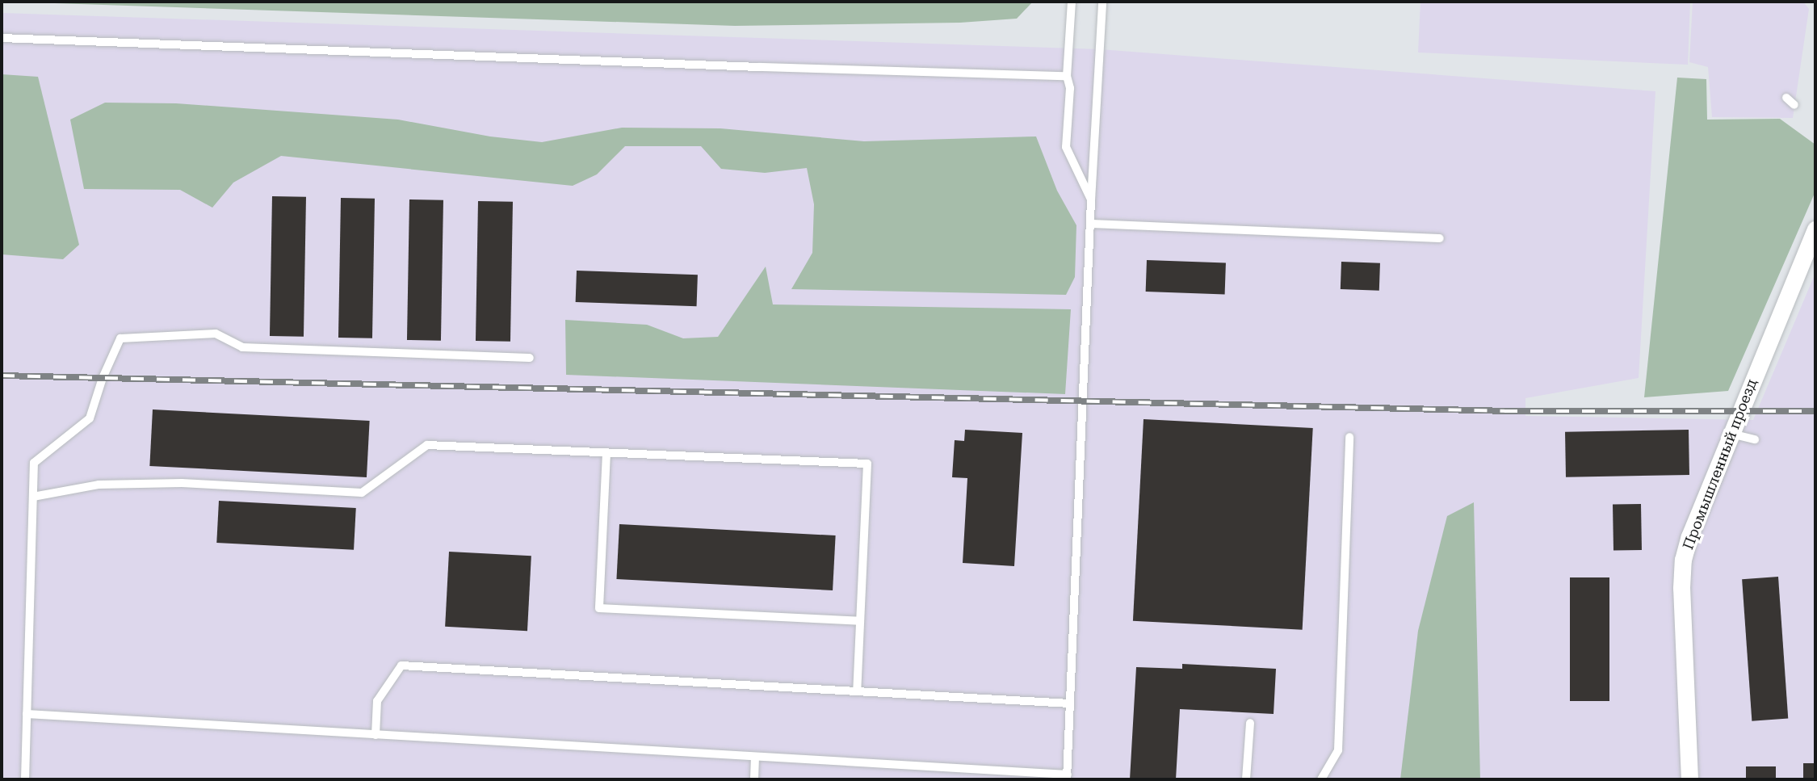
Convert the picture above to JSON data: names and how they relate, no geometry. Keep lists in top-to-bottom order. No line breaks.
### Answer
{"streets":{"street":["Промышленный проезд"]}}
